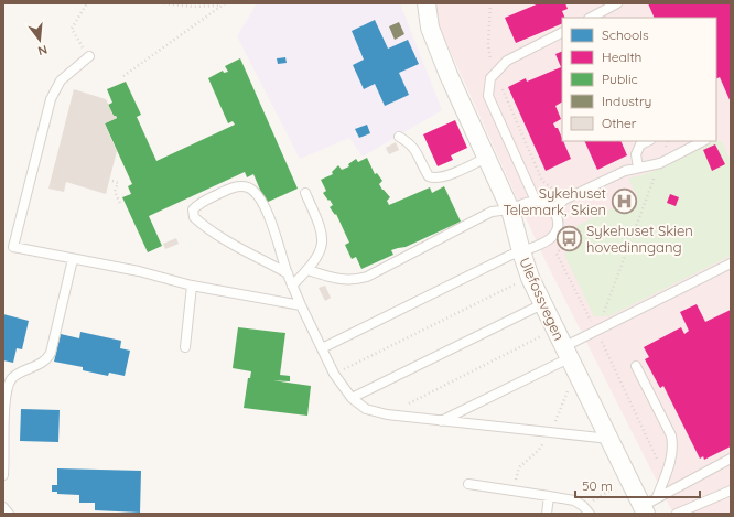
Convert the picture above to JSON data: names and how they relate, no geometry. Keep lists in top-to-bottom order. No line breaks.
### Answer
{"streets":{"street":["Ulefossvegen"]},"places":{"hospital":["Sykehuset Telemark, Skien"],"bus stop":["Sykehuset Skien hovedinngang"]},"legend":["Schools","Health","Public","Industry","Other"],"scale_bar":"50 m","north":"bottom"}
